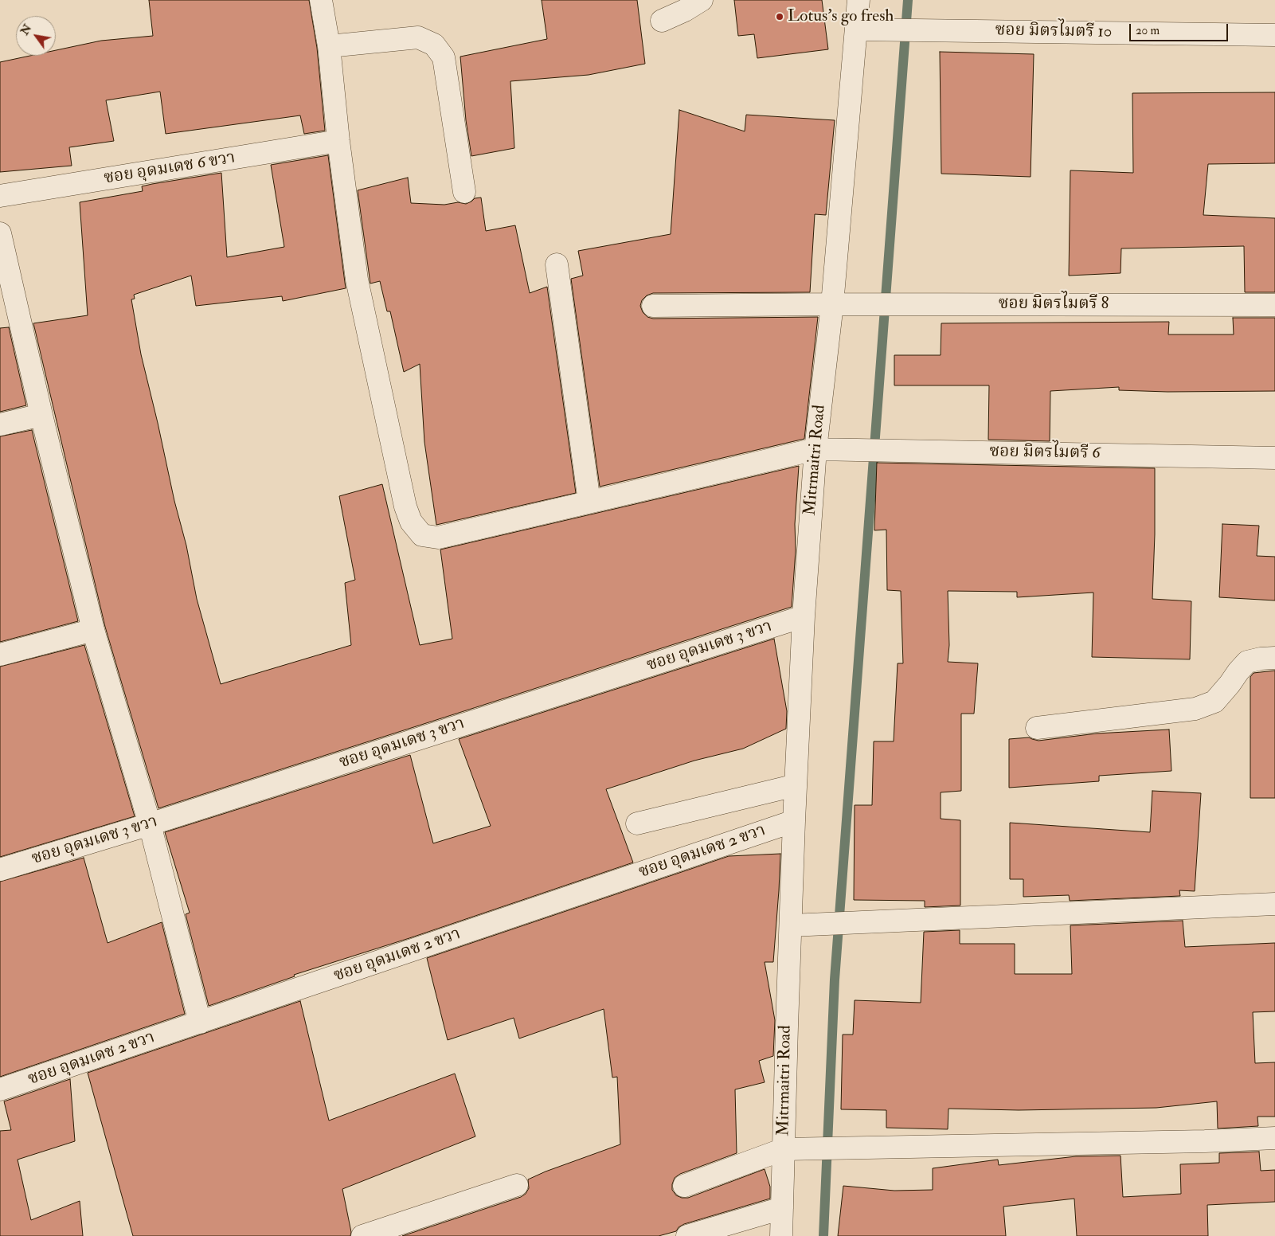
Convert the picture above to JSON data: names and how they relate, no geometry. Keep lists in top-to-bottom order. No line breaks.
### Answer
{"streets":{"street":["ซอย มิตรไมตรี 10","ซอย อุดมเดช 6 ขวา","ซอย มิตรไมตรี 8","ซอย มิตรไมตรี 6","Mitrmaitri Road","ซอย อุดมเดช 3 ขวา","ซอย อุดมเดช 2 ขวา"]},"crossings":[["ซอย มิตรไมตรี 10","Mitrmaitri Road"],["ซอย อุดมเดช 6 ขวา","ซอย มิตรไมตรี 6"],["ซอย มิตรไมตรี 8","Mitrmaitri Road"],["ซอย มิตรไมตรี 6","Mitrmaitri Road"],["Mitrmaitri Road","ซอย อุดมเดช 3 ขวา"],["Mitrmaitri Road","ซอย อุดมเดช 2 ขวา"]],"places":["Lotus's go fresh"],"scale_bar":"20 m","north":"top left"}
